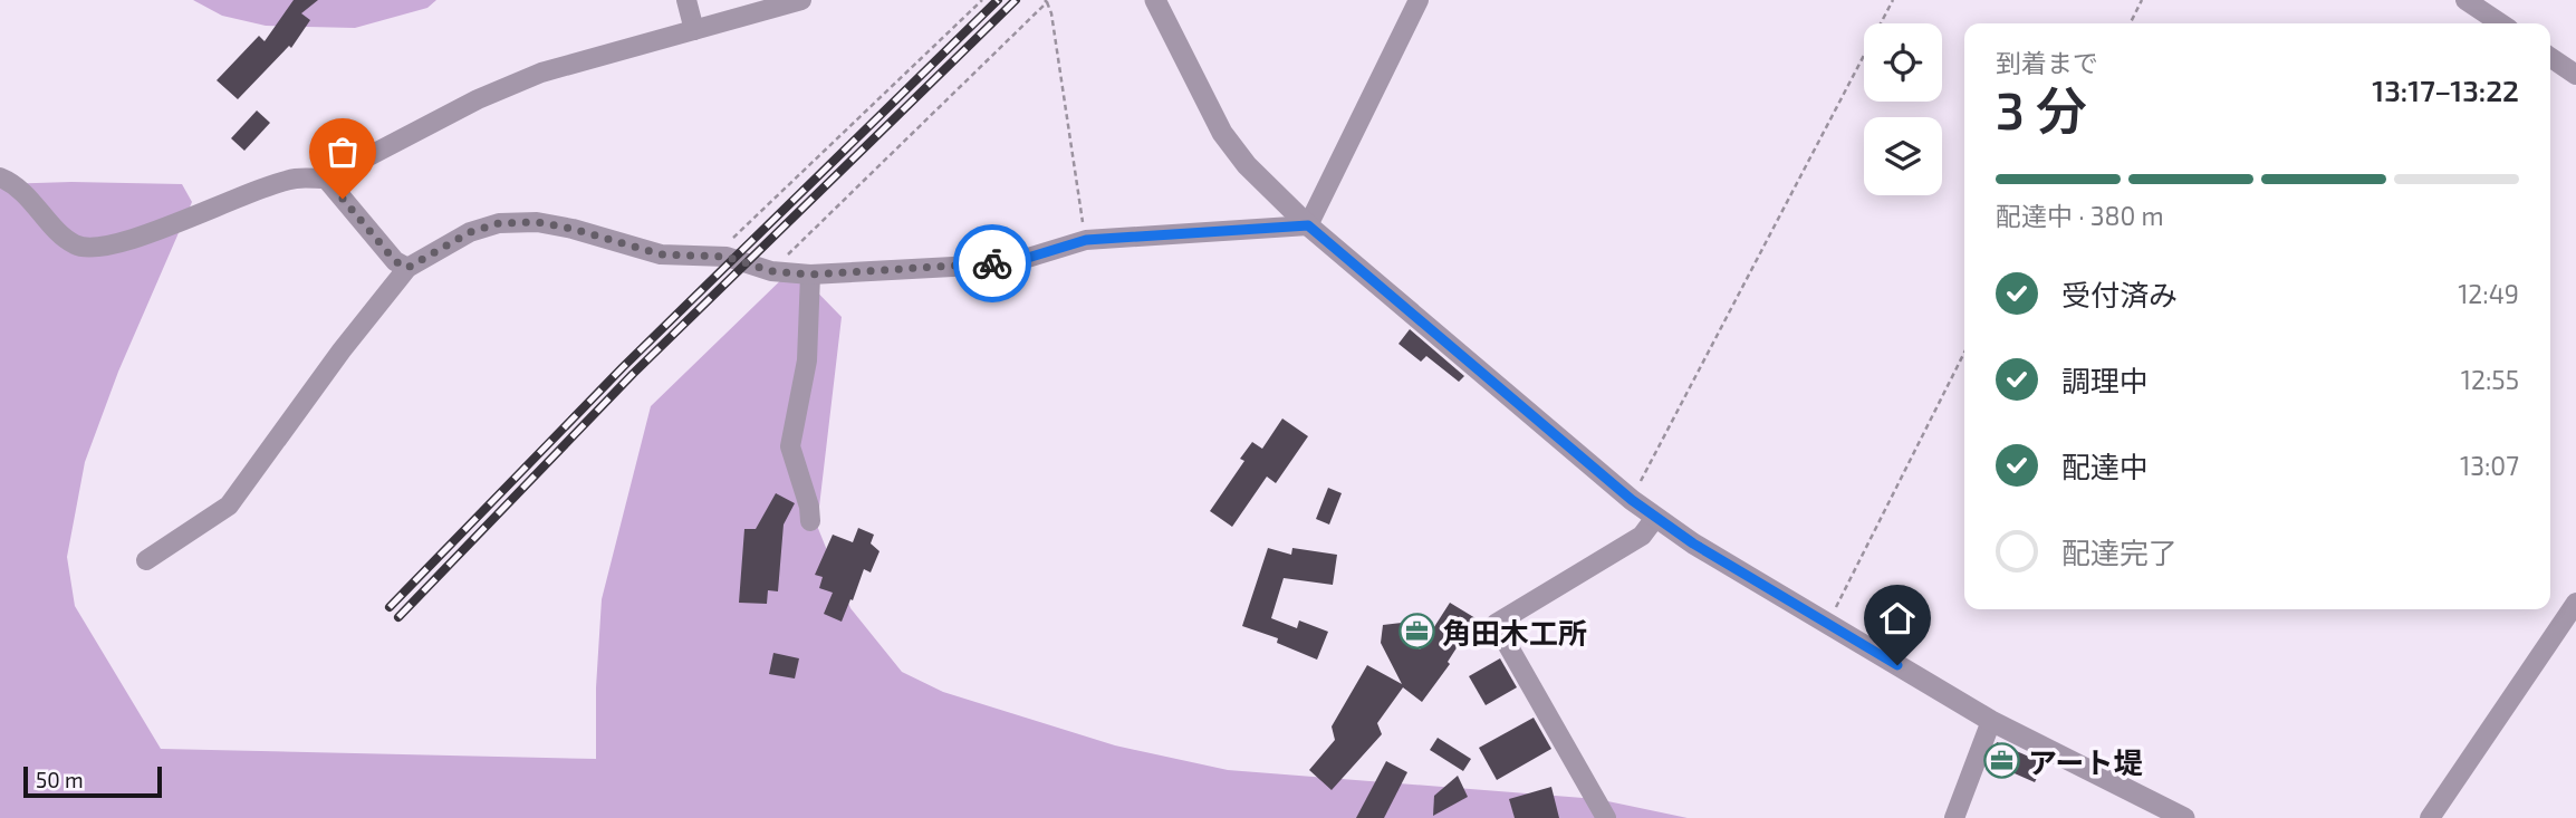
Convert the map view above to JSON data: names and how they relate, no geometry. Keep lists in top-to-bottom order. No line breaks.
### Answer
{"places":{"office":["角田木工所","アート堤"]},"scale_bar":"50 m","page":{"heading":["3 分","到着まで","13:17–13:22"],"bar":"配達中 · 380 m","list":[["受付済み","12:49"],["調理中","12:55"],["配達中","13:07"],"配達完了"],"scale":"50 m"}}
